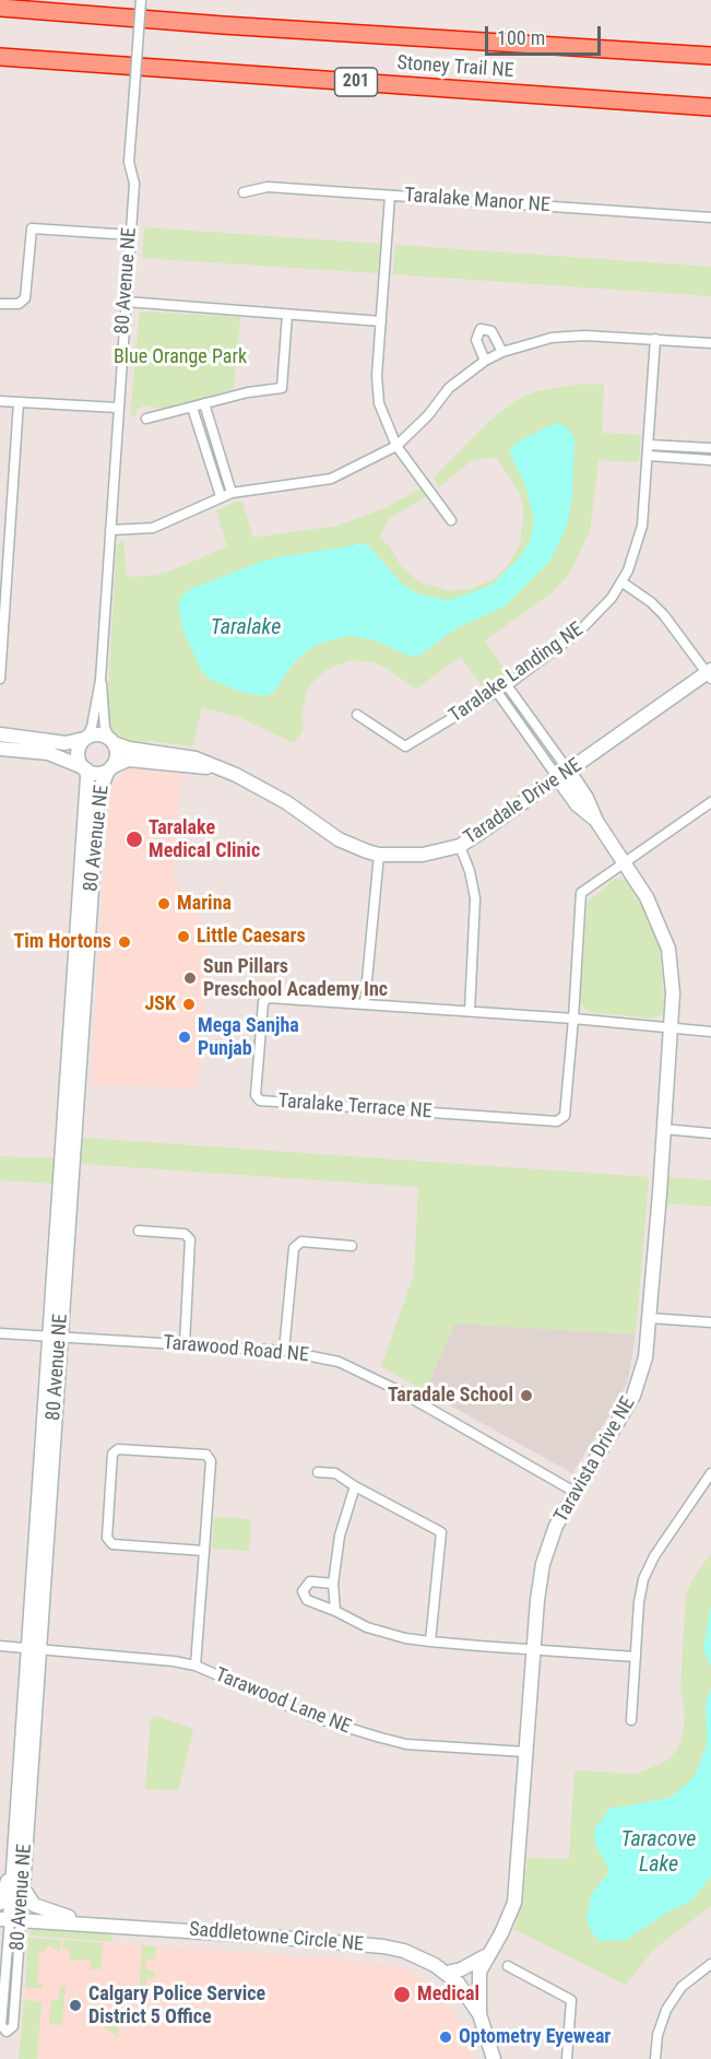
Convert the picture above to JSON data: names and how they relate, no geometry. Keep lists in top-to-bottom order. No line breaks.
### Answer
{"streets":{"highway":["Stoney Trail NE","201"],"street":["Taralake Manor NE","80 Avenue NE","Taralake Landing NE","Taradale Drive NE","Taralake Terrace NE","Tarawood Road NE","Taravista Drive NE","Tarawood Lane NE","Saddletowne Circle NE"]},"crossings":[["80 Avenue NE","Taradale Drive NE"],["80 Avenue NE","Tarawood Road NE"],["80 Avenue NE","Tarawood Lane NE"],["80 Avenue NE","Saddletowne Circle NE"],["Taradale Drive NE","Taravista Drive NE"],["Taralake Terrace NE","Taravista Drive NE"],["Tarawood Road NE","Taravista Drive NE"],["Taravista Drive NE","Tarawood Lane NE"],["Taravista Drive NE","Saddletowne Circle NE"]],"water":["Taralake","Taracove Lake"],"parks":["Blue Orange Park"],"places":["Taralake Medical Clinic","Marina","Little Caesars","Tim Hortons","Sun Pillars Preschool Academy Inc","JSK","Mega Sanjha Punjab","Taradale School","Medical","Calgary Police Service District 5 Office","Optometry Eyewear"],"scale_bar":"100 m"}
